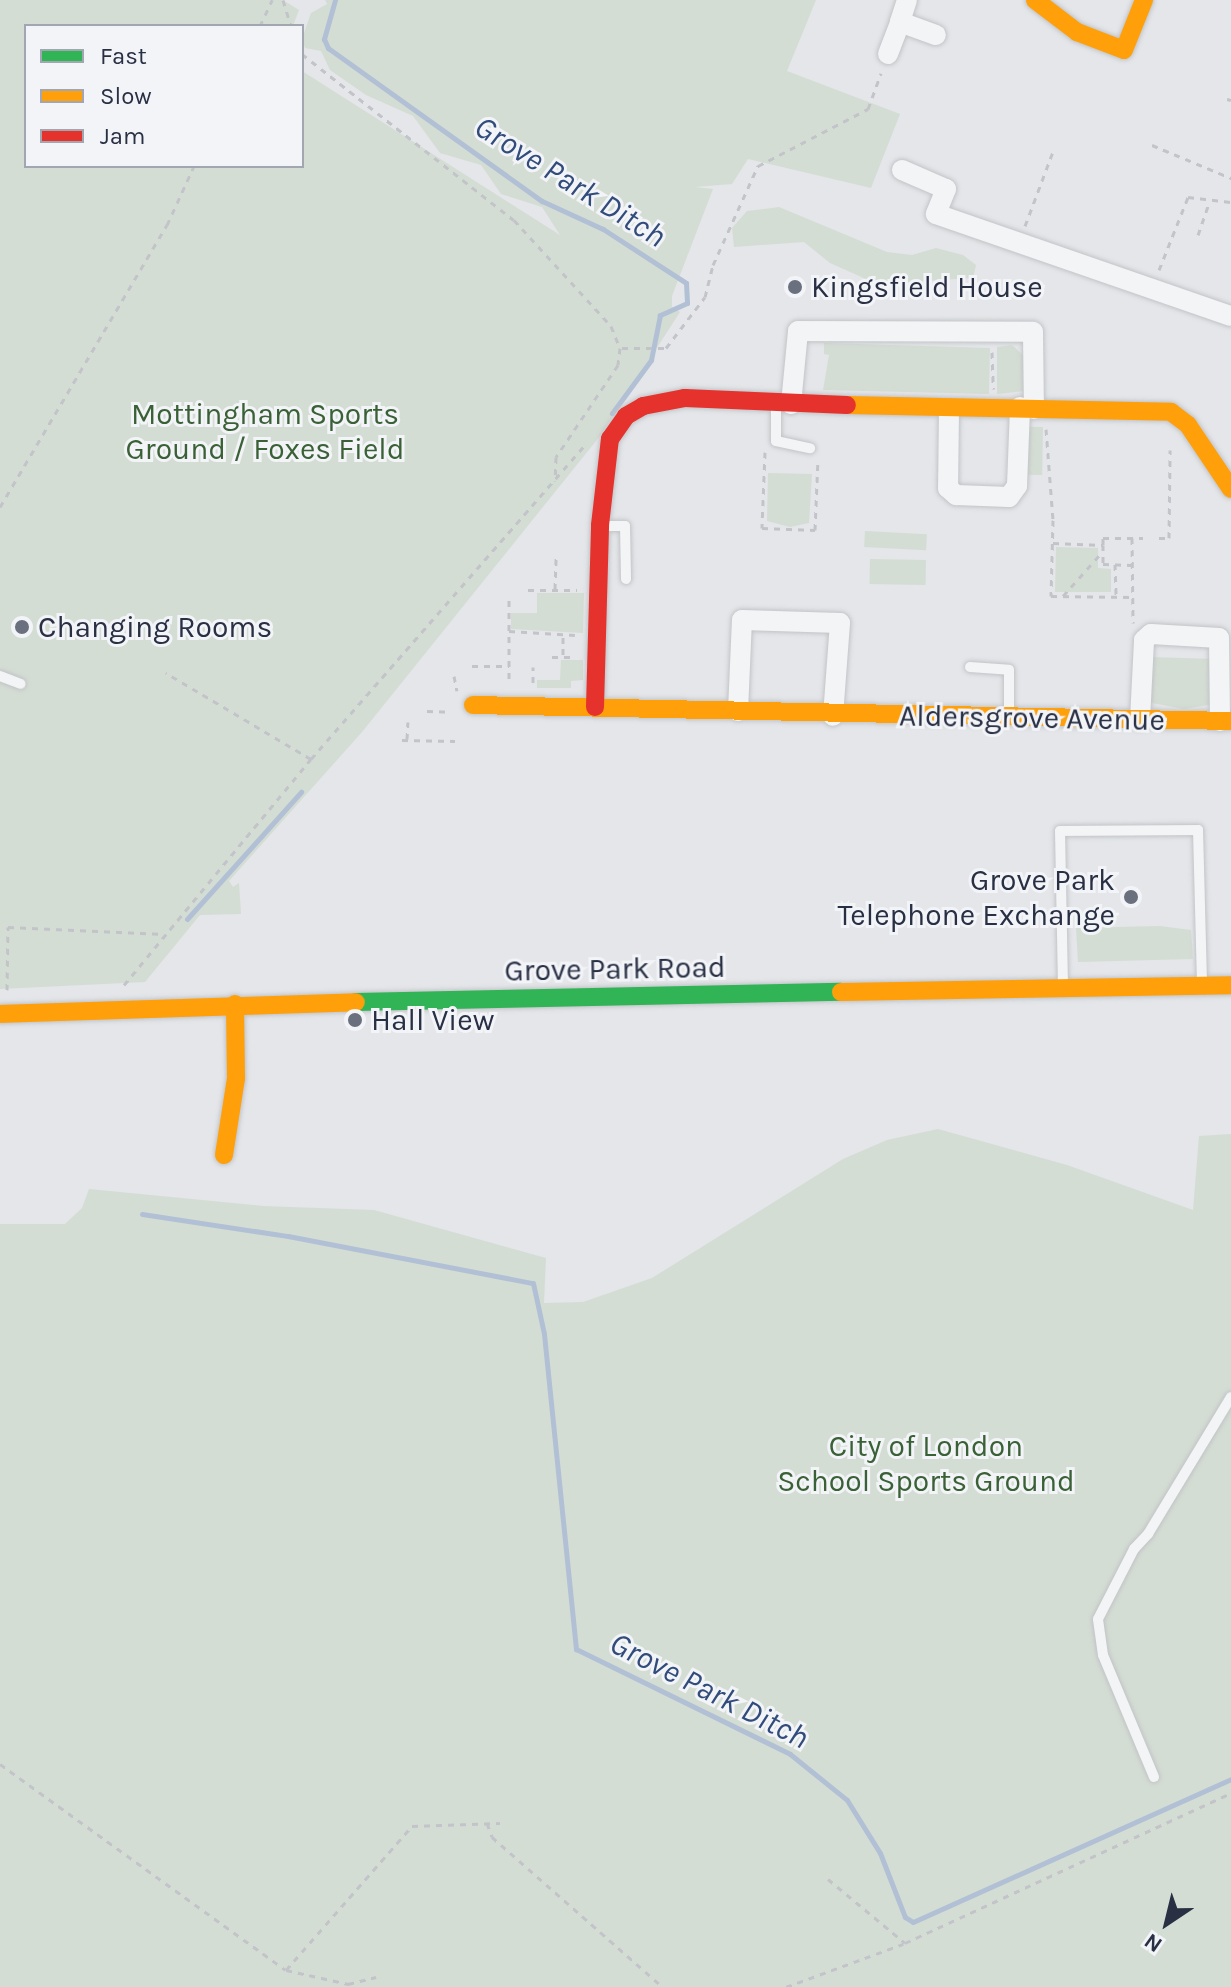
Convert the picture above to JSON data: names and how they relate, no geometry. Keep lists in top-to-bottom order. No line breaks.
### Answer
{"streets":{"street":["Aldersgrove Avenue","Grove Park Road"]},"water":["Grove Park Ditch"],"parks":["Mottingham Sports Ground / Foxes Field","City of London School Sports Ground"],"places":["Kingsfield House","Changing Rooms","Grove Park Telephone Exchange","Hall View"],"legend":["Fast","Slow","Jam"],"north":"bottom left"}
